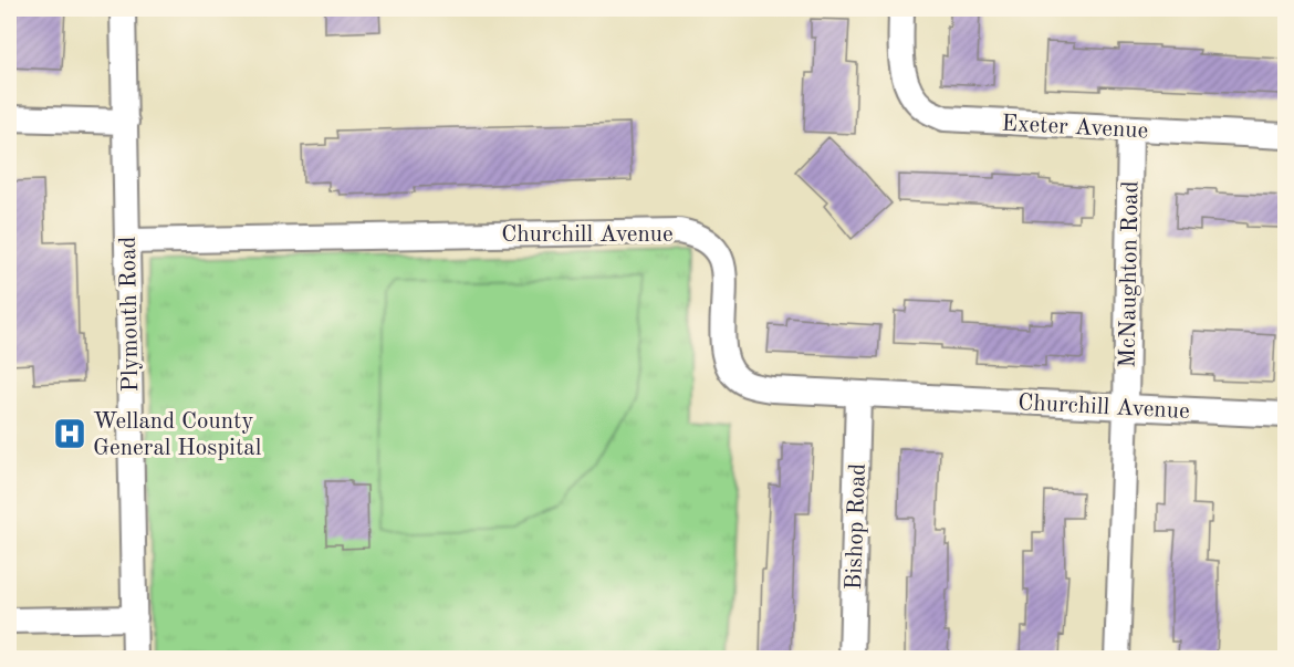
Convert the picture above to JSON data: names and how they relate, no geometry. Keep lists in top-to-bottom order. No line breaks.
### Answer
{"streets":{"street":["Exeter Avenue","Churchill Avenue","McNaughton Road","Plymouth Road","Bishop Road"]},"crossings":[["Exeter Avenue","McNaughton Road"],["Churchill Avenue","McNaughton Road"],["Churchill Avenue","Plymouth Road"],["Churchill Avenue","Bishop Road"]],"places":{"hospital":["Welland County General Hospital"]}}
